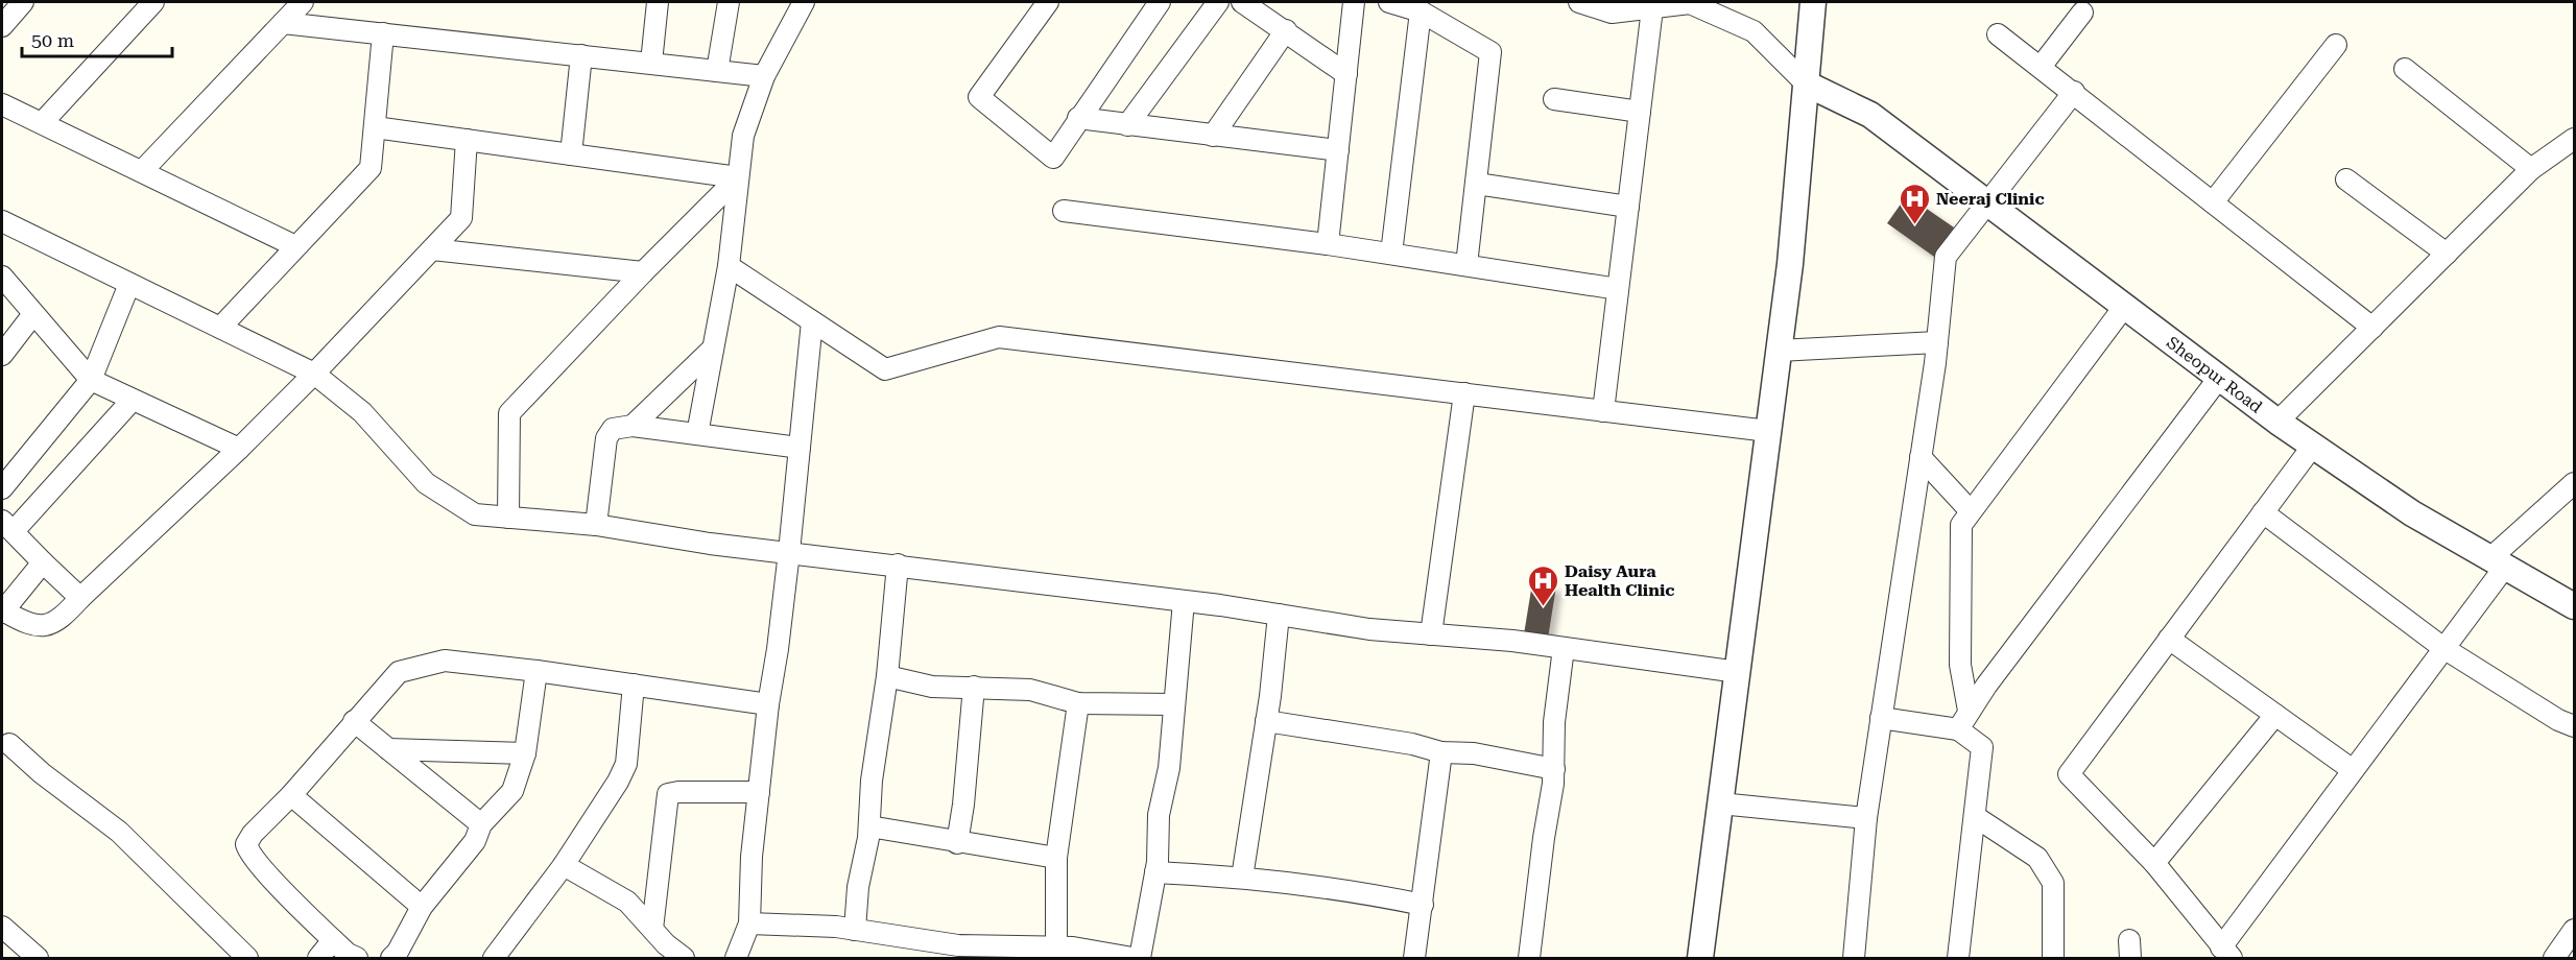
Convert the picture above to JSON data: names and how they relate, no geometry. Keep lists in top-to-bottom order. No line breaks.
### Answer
{"streets":{"street":["Sheopur Road"]},"places":{"hospital":["Neeraj Clinic","Daisy Aura Health Clinic"]},"scale_bar":"50 m"}
